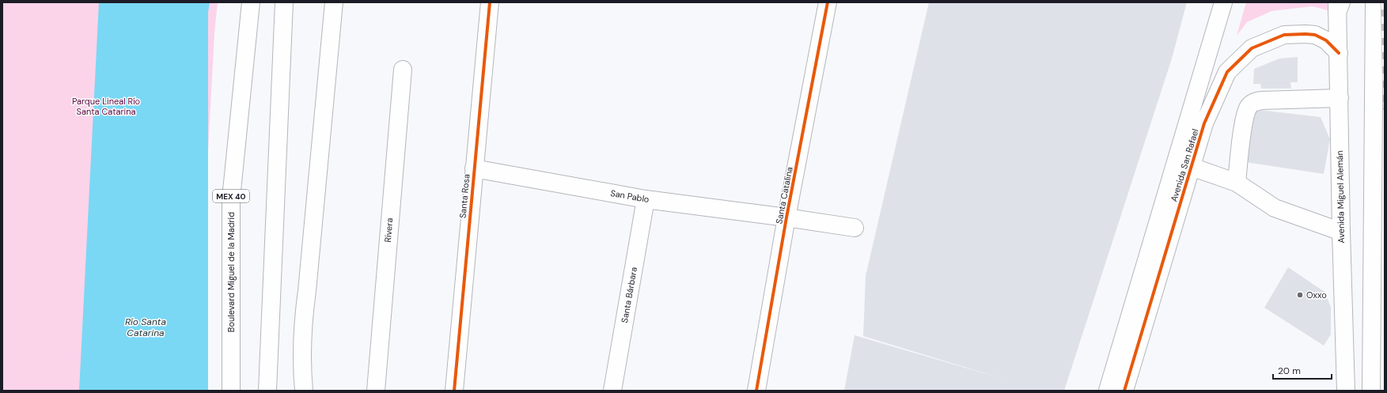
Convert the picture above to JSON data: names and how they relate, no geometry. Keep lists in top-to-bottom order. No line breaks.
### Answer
{"streets":{"main road":["Avenida San Rafael","Santa Catalina","MEX 40","Santa Rosa","San Pablo","Avenida Miguel Alemán","Rivera","Boulevard Miguel de la Madrid","Santa Bárbara"]},"crossings":[["Avenida San Rafael","Avenida Miguel Alemán"],["Santa Catalina","San Pablo"],["Santa Rosa","San Pablo"],["San Pablo","Santa Bárbara"]],"water":["Río Santa Catarina"],"parks":["Parque Lineal Río Santa Catarina"],"places":["Oxxo"],"scale_bar":"20 m"}
